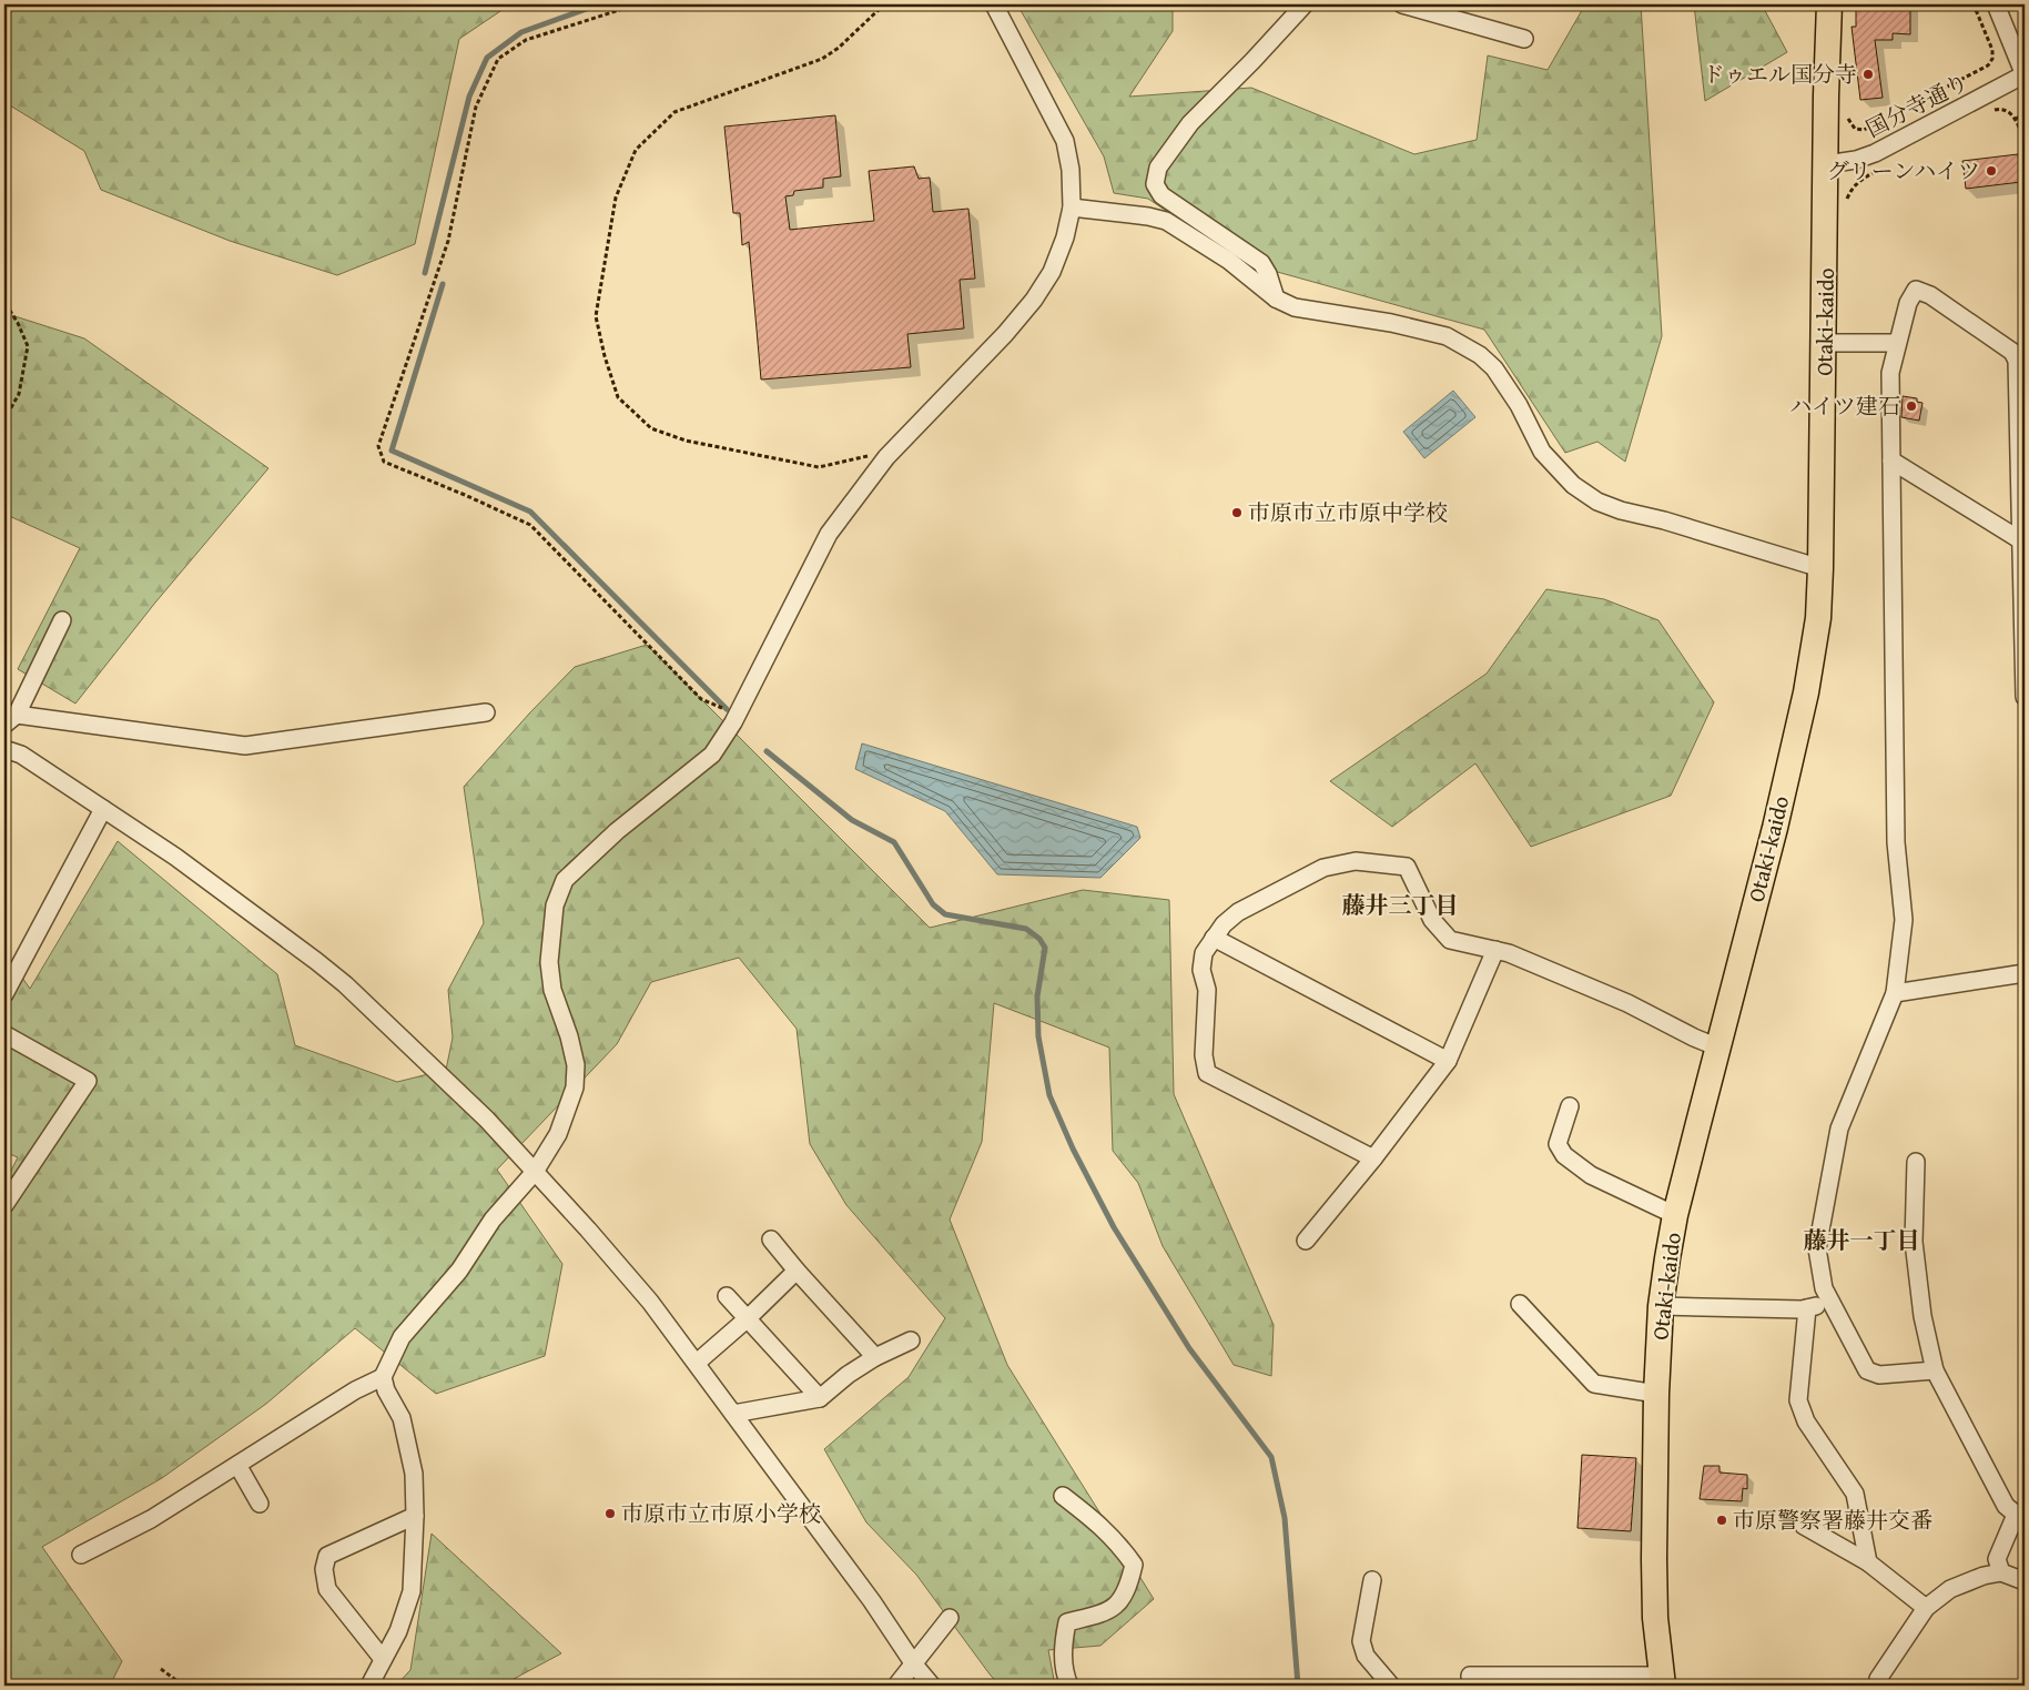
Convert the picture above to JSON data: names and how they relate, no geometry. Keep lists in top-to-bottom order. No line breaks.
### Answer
{"streets":{"highway":["Otaki-kaido"],"street":["国分寺通り"]},"crossings":[["国分寺通り","Otaki-kaido"]],"districts":["藤井三丁目","藤井一丁目"],"places":["ドゥエル国分寺","グリーンハイツ","ハイツ建石","市原市立市原中学校","市原市立市原小学校","市原警察署藤井交番"]}
